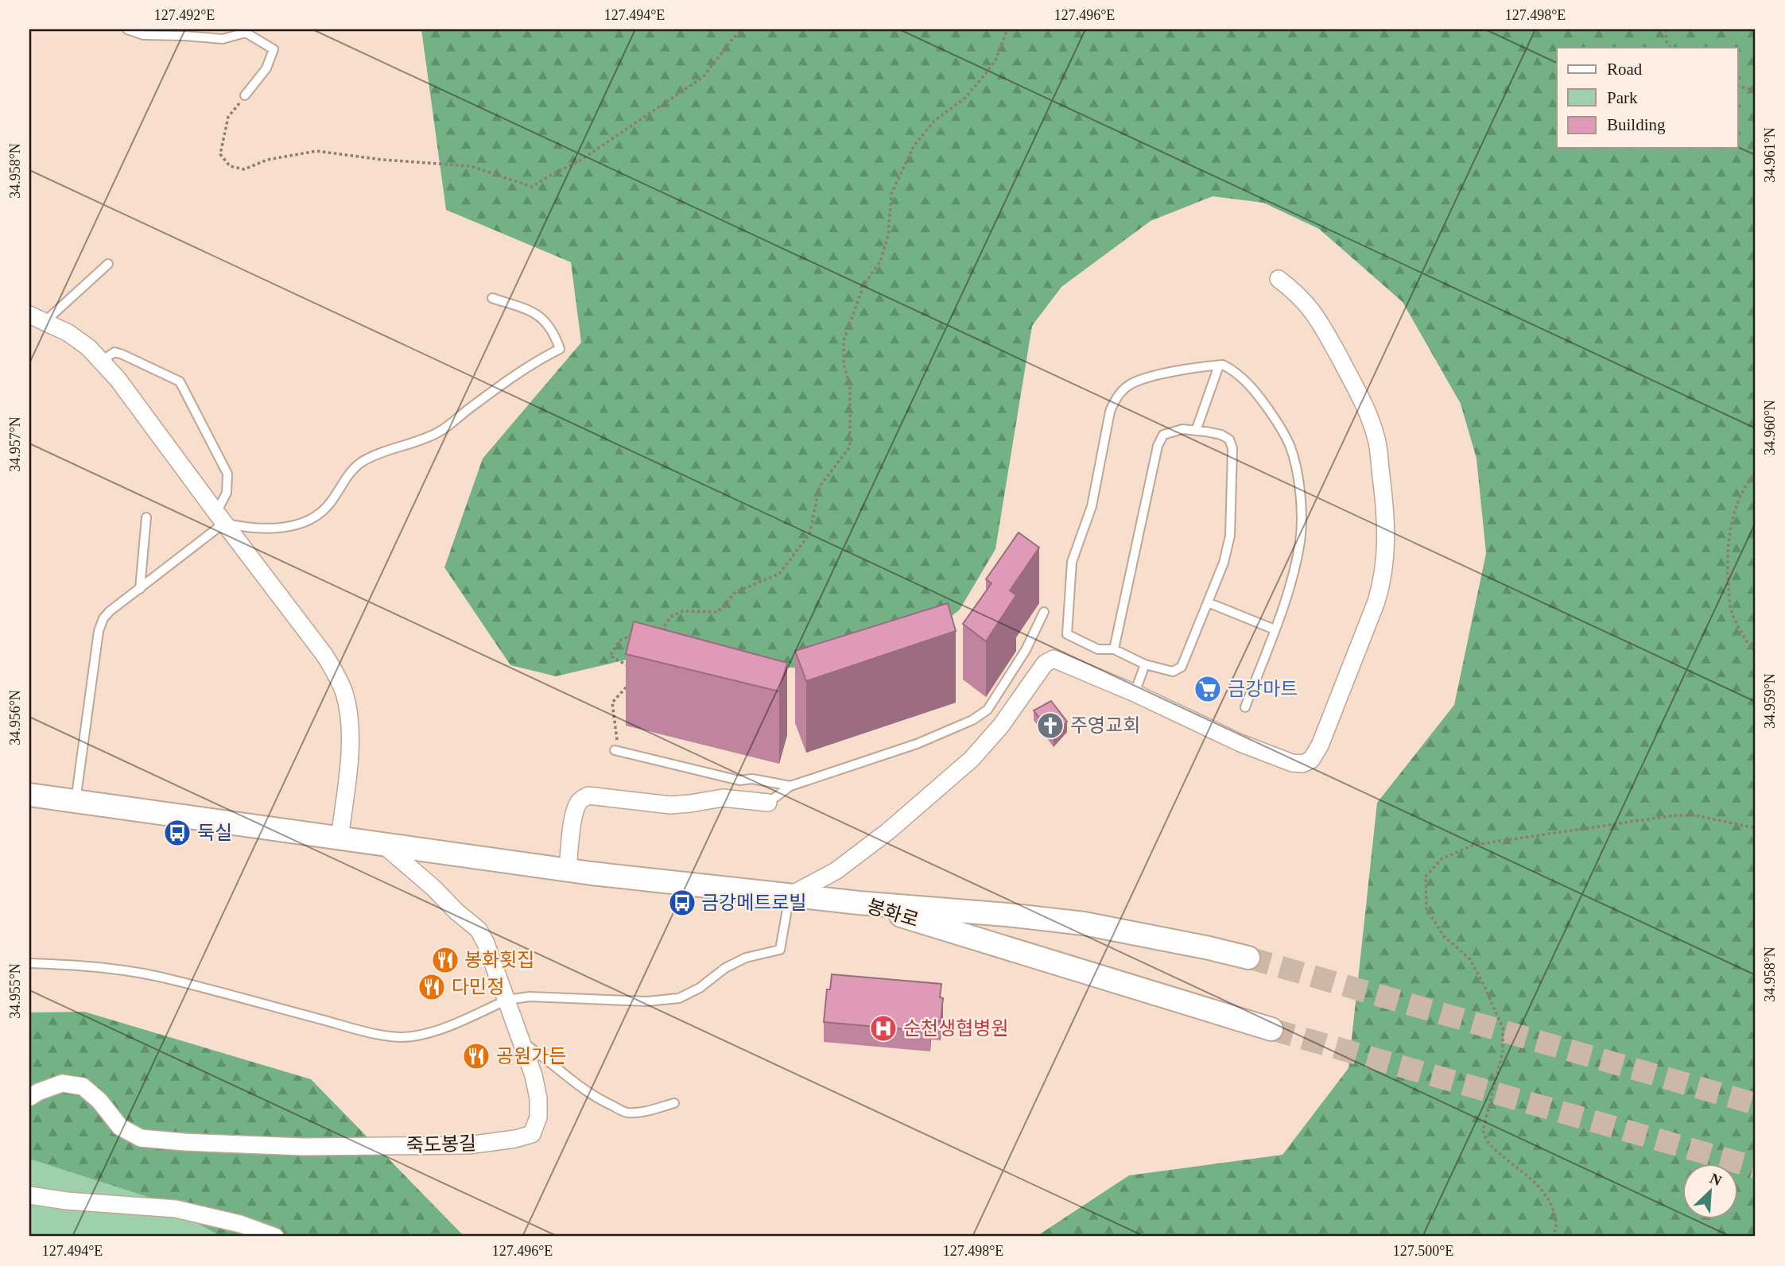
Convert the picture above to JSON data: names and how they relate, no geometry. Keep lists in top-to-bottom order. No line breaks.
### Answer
{"streets":{"main road":["봉화로"],"street":["죽도봉길"]},"places":{"supermarket":["금강마트"],"church":["주영교회"],"bus stop":["둑실","금강메트로빌"],"restaurant":["봉화횟집","다민정","공원가든"],"hospital":["순천생협병원"]},"legend":["Road","Park","Building"],"north":"top right","coordinates":["127.492°E","127.494°E","127.496°E","127.498°E","34.961°N","34.958°N","34.960°N","34.957°N","34.959°N","34.956°N","34.955°N","127.500°E"]}
